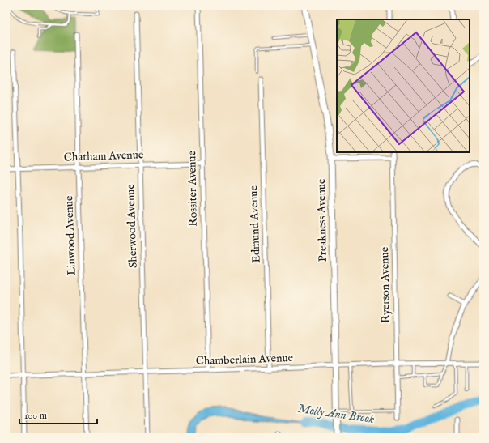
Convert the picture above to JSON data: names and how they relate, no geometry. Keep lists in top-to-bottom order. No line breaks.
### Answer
{"streets":{"main road":["Preakness Avenue"],"street":["Chatham Avenue","Rossiter Avenue","Edmund Avenue","Sherwood Avenue","Linwood Avenue","Ryerson Avenue","Chamberlain Avenue"]},"crossings":[["Chatham Avenue","Rossiter Avenue"],["Chatham Avenue","Sherwood Avenue"],["Chatham Avenue","Linwood Avenue"],["Rossiter Avenue","Chamberlain Avenue"],["Preakness Avenue","Chamberlain Avenue"],["Edmund Avenue","Chamberlain Avenue"],["Sherwood Avenue","Chamberlain Avenue"],["Linwood Avenue","Chamberlain Avenue"],["Ryerson Avenue","Chamberlain Avenue"]],"water":["Molly Ann Brook"],"scale_bar":"100 m"}
